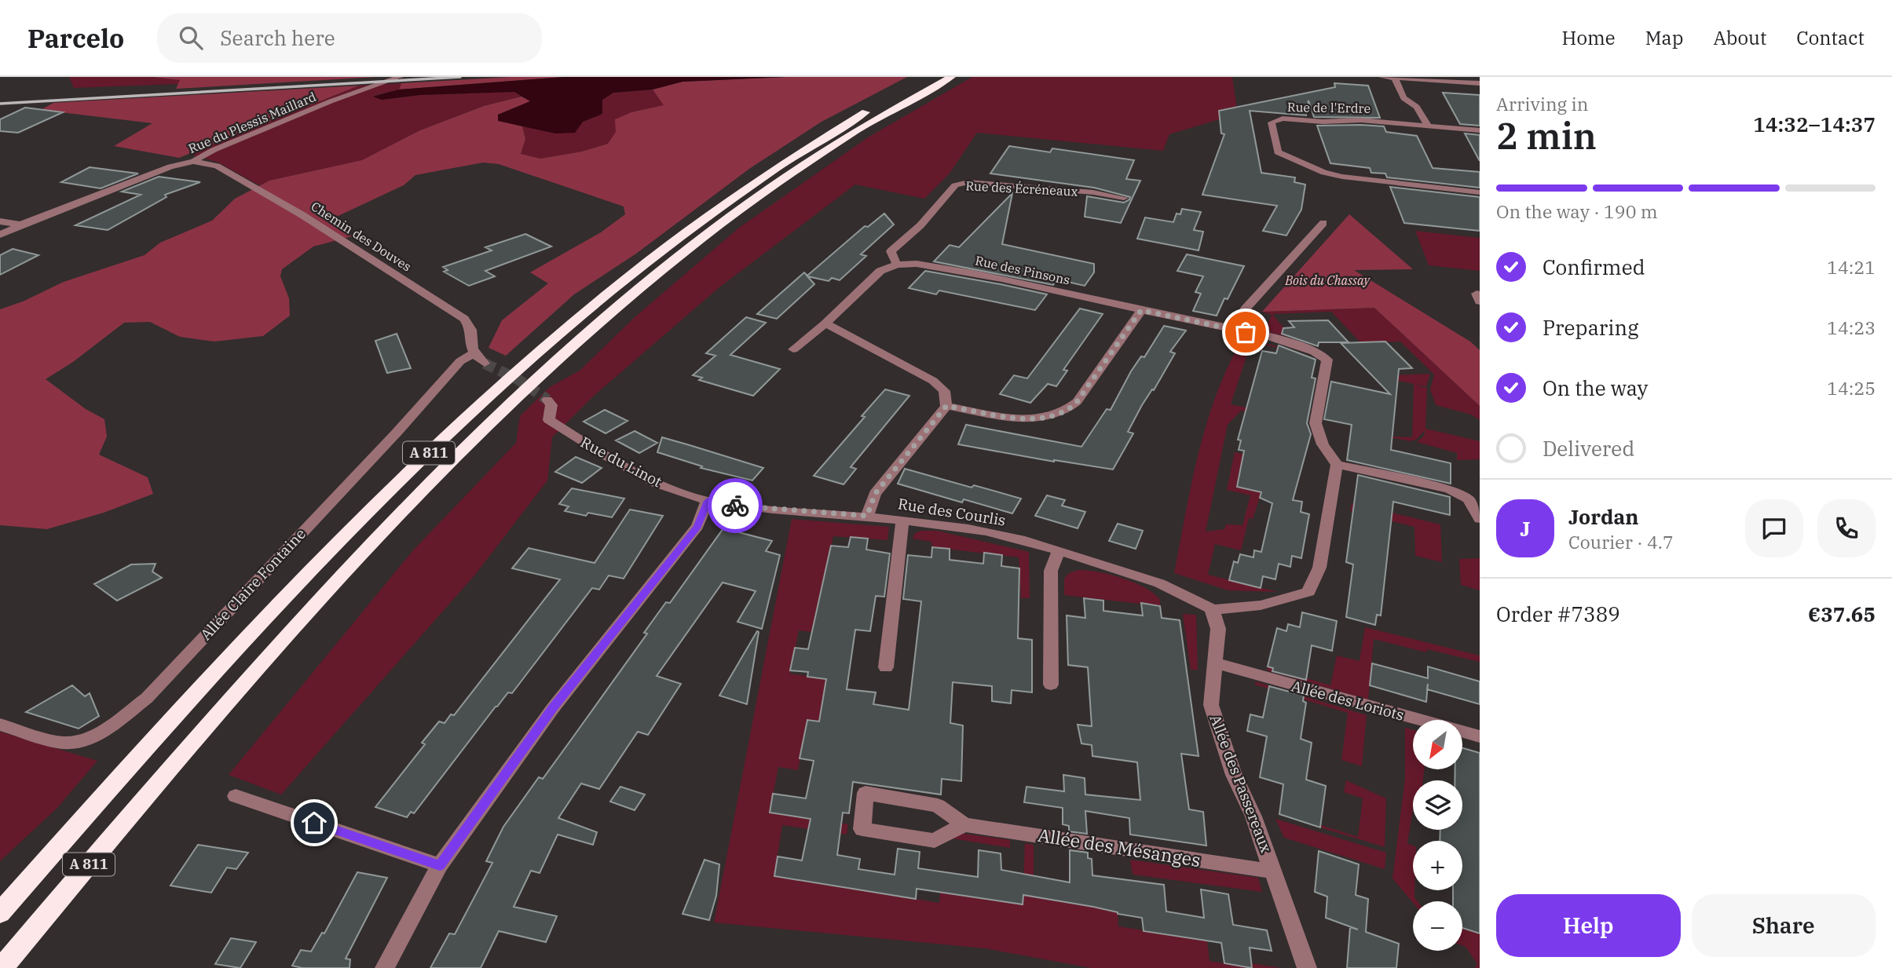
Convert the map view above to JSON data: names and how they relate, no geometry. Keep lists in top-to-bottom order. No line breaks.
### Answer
{"streets":{"highway":["A 811"],"street":["Rue de l'Erdre","Rue du Plessis Maillard","Rue des Écréneaux","Chemin des Douves","Rue des Pinsons","Rue du Linot","Rue des Courlis","Allée Claire Fontaine","Allée des Loriots","Allée des Passereaux","Allée des Mésanges"]},"crossings":[["Rue du Plessis Maillard","Chemin des Douves"],["Rue des Écréneaux","Rue des Pinsons"],["Chemin des Douves","Allée Claire Fontaine"],["Rue du Linot","Rue des Courlis"],["Rue des Courlis","Allée des Passereaux"],["Allée des Loriots","Allée des Passereaux"],["Allée des Passereaux","Allée des Mésanges"]],"parks":["Bois du Chassay"],"north":"bottom left","page":{"header":"Parcelo","search":"Search here","nav":["Home","Map","About","Contact"],"heading":["2 min","Arriving in","14:32–14:37"],"panel":["Jordan","Courier · 4.7","Order #7389","€37.65"],"bar":"On the way · 190 m","list":[["Confirmed","14:21"],["Preparing","14:23"],["On the way","14:25"],"Delivered"],"round":"J","map_buttons":["+","−"],"buttons":["Help","Share"]}}
